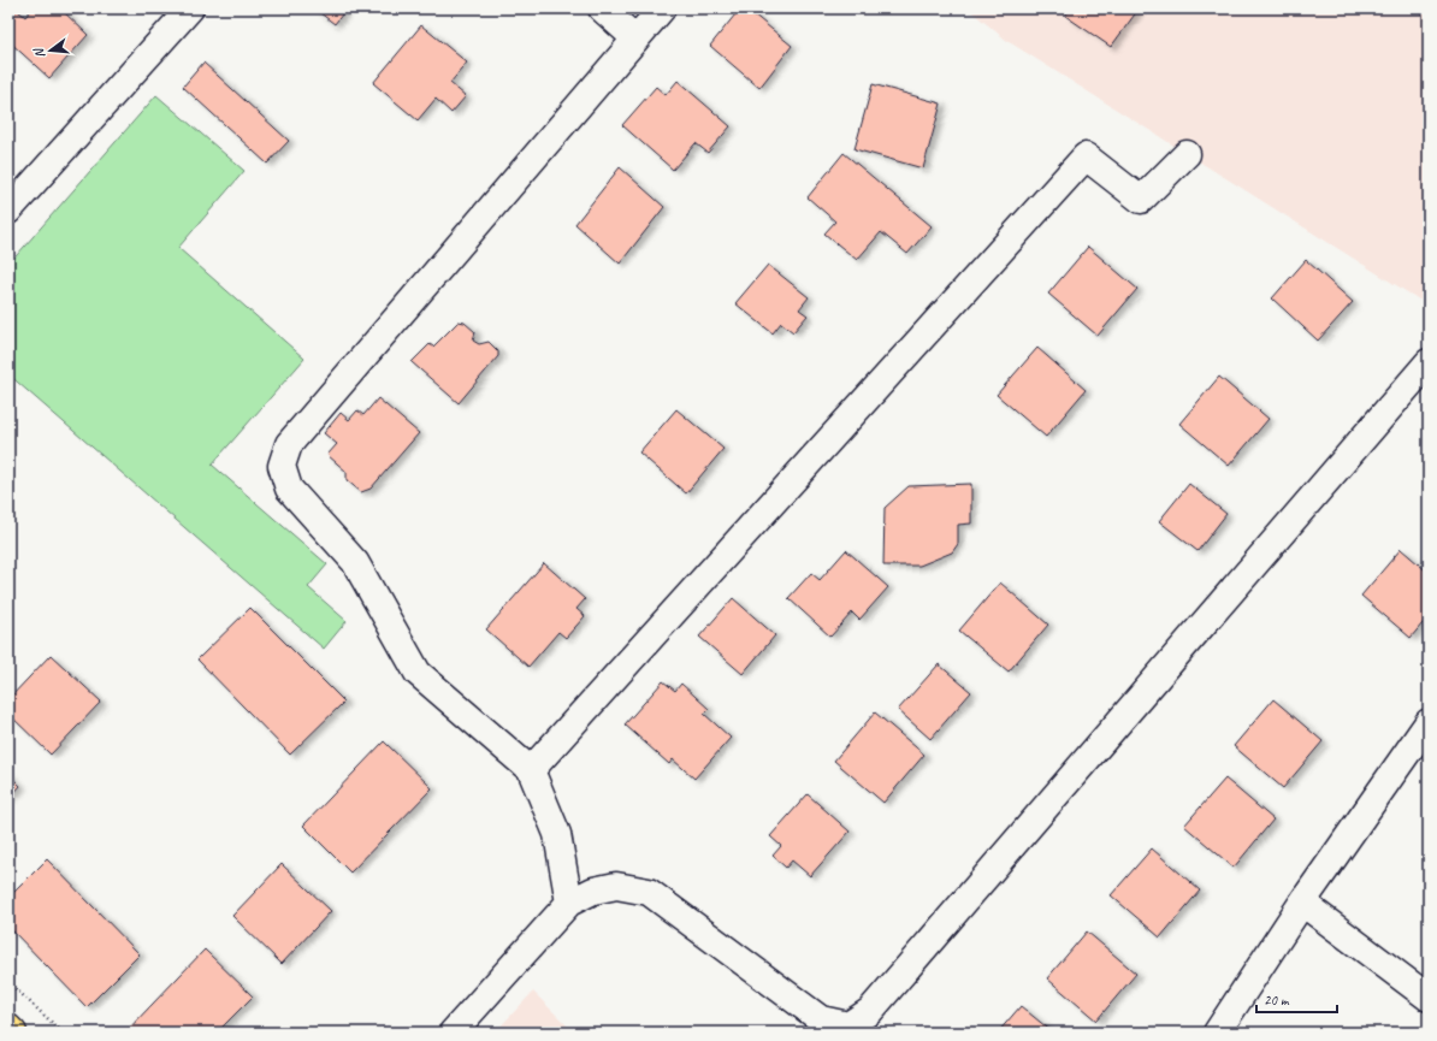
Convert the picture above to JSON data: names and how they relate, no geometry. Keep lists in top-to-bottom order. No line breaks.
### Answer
{"scale_bar":"20 m","north":"left"}
